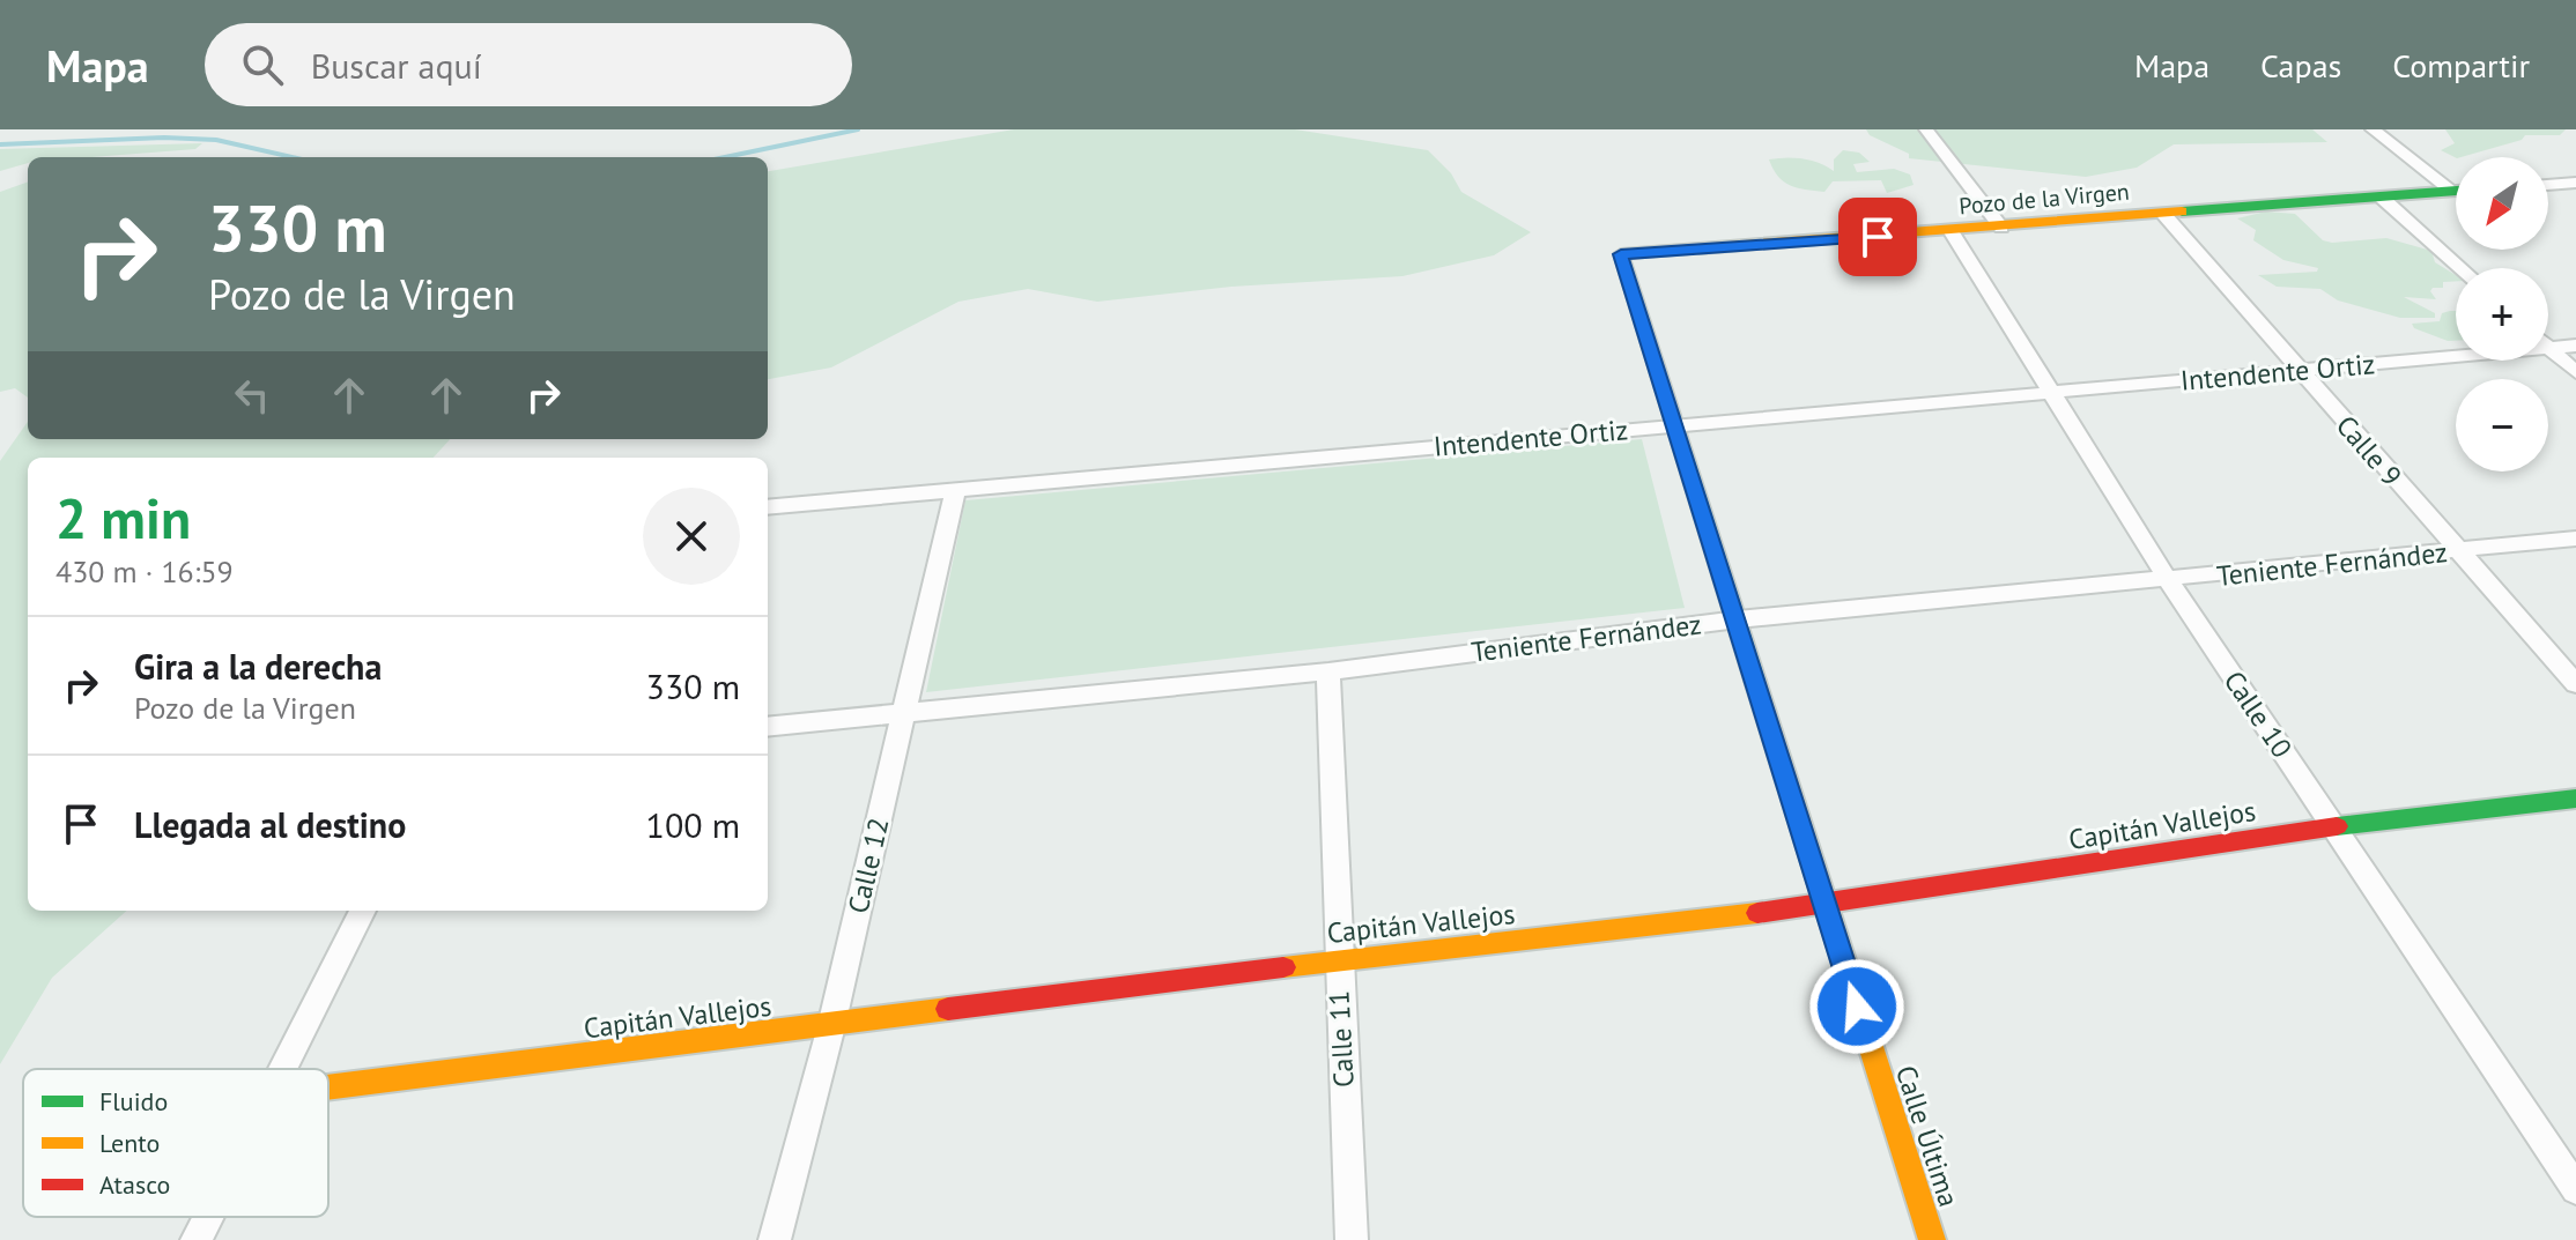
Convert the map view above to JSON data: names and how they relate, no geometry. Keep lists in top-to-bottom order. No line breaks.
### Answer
{"streets":{"street":["Pozo de la Virgen","Intendente Ortiz","Calle 9","Teniente Fernández","Calle 10","Capitán Vallejos","Calle 12","Calle 11","Calle Última"]},"crossings":[["Pozo de la Virgen","Calle 9"],["Pozo de la Virgen","Calle 10"],["Pozo de la Virgen","Calle Última"],["Intendente Ortiz","Calle 9"],["Intendente Ortiz","Calle 10"],["Intendente Ortiz","Calle 12"],["Intendente Ortiz","Calle Última"],["Calle 9","Teniente Fernández"],["Teniente Fernández","Calle 10"],["Teniente Fernández","Calle 12"],["Teniente Fernández","Calle 11"],["Teniente Fernández","Calle Última"],["Calle 10","Capitán Vallejos"],["Capitán Vallejos","Calle 12"],["Capitán Vallejos","Calle 11"],["Capitán Vallejos","Calle Última"]],"legend":["Fluido","Lento","Atasco"],"north":"bottom left","page":{"header":"Mapa","search":"Buscar aquí","nav":["Mapa","Capas","Compartir"],"map_buttons":["+","−"],"turn":["330 m","Pozo de la Virgen"],"heading":["2 min","430 m · 16:59"],"list":[{"name":"Gira a la derecha","note":"Pozo de la Virgen","value":"330 m"},{"name":"Llegada al destino","value":"100 m"}]}}
